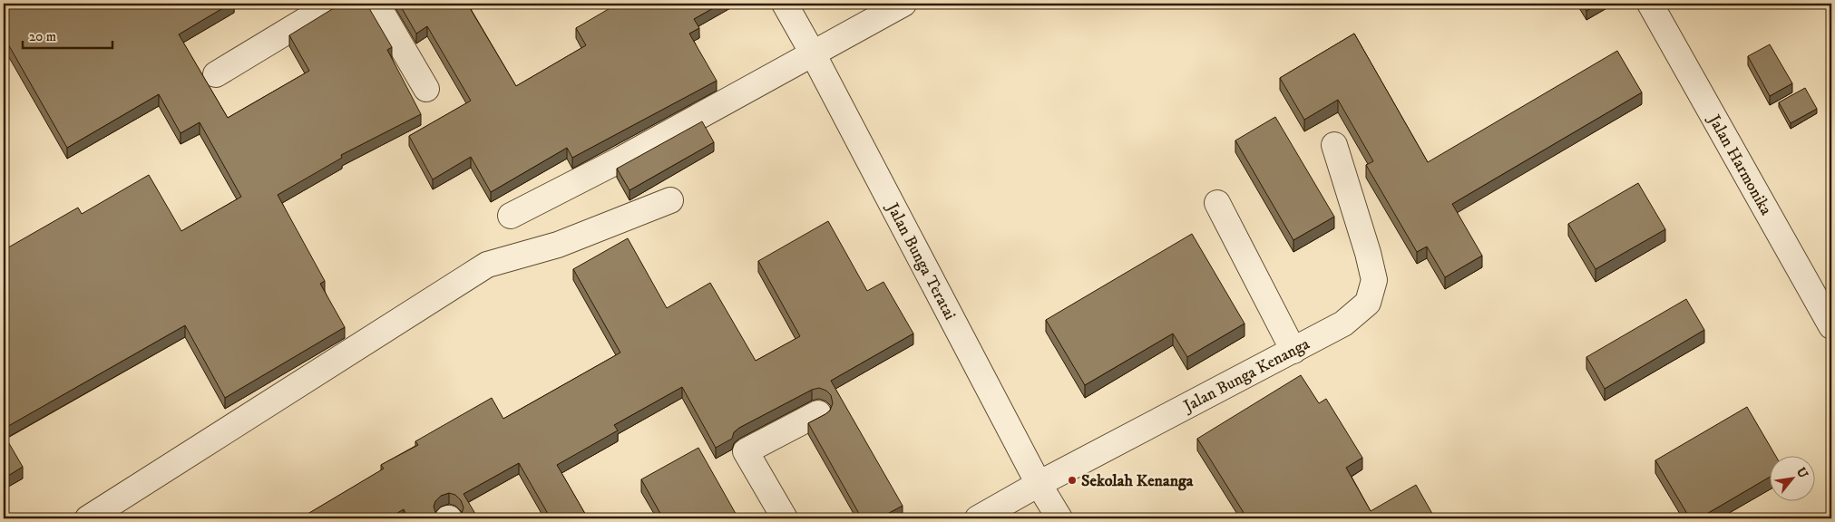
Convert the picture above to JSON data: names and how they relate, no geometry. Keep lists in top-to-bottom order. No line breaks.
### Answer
{"streets":{"street":["Jalan Harmonika","Jalan Bunga Teratai","Jalan Bunga Kenanga"]},"crossings":[["Jalan Bunga Teratai","Jalan Bunga Kenanga"]],"places":["Sekolah Kenanga"],"scale_bar":"20 m","north":"top right"}
